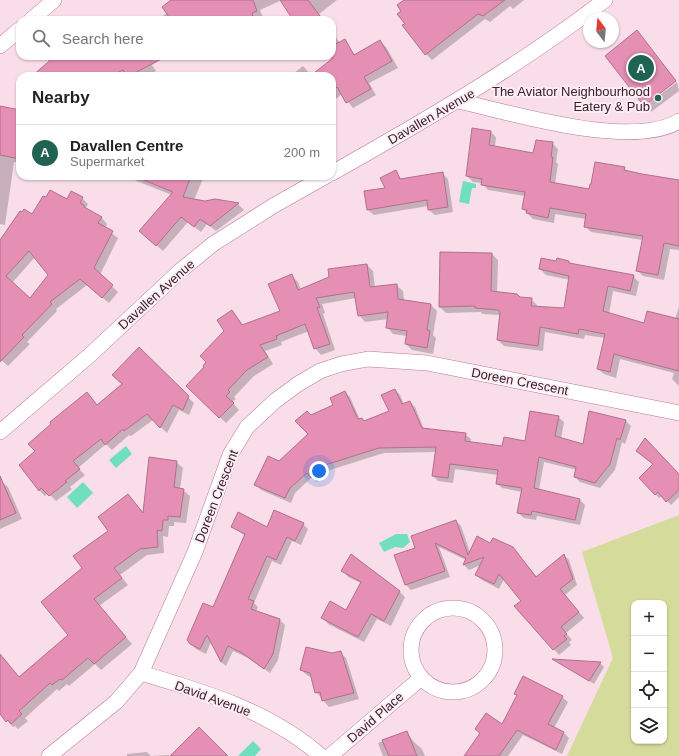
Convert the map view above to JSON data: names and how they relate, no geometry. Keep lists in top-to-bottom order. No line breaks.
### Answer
{"streets":{"street":["Davallen Avenue","Doreen Crescent","David Avenue","David Place"]},"crossings":[["Doreen Crescent","David Avenue"]],"places":["The Aviator Neighbourhood Eatery & Pub"],"north":"top","page":{"search":"Search here","pins":"A","heading":"Nearby","list":[{"mark":"A","name":"Davallen Centre","note":"Supermarket","value":"200 m"}],"map_buttons":["+","−"]}}
